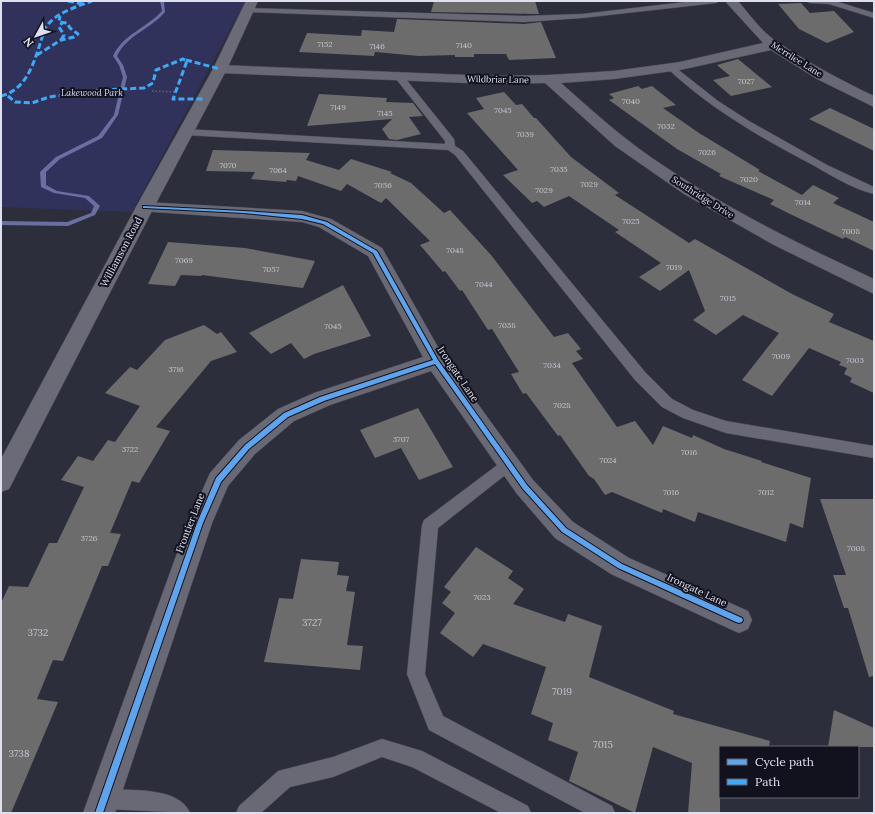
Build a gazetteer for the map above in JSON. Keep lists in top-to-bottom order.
{
  "streets": {
    "street": [
      "Merrilee Lane",
      "Wildbriar Lane",
      "Southridge Drive",
      "Williamson Road",
      "Irongate Lane",
      "Frontier Lane"
    ]
  },
  "crossings": [
    ["Merrilee Lane", "Wildbriar Lane"],
    ["Wildbriar Lane", "Southridge Drive"],
    ["Wildbriar Lane", "Williamson Road"],
    ["Williamson Road", "Irongate Lane"],
    ["Irongate Lane", "Frontier Lane"]
  ],
  "parks": ["Lakewood Park"],
  "house_numbers": [
    "7152",
    "7140",
    "7146",
    "7027",
    "7040",
    "7149",
    "7045",
    "7145",
    "7032",
    "7039",
    "7026",
    "7070",
    "7035",
    "7064",
    "7020",
    "7029",
    "7056",
    "7029",
    "7014",
    "7025",
    "7008",
    "7048",
    "7069",
    "7019",
    "7057",
    "7044",
    "7015",
    "7038",
    "7045",
    "7009",
    "7003",
    "7034",
    "3716",
    "7028",
    "3707",
    "3722",
    "7016",
    "7024",
    "7016",
    "7012",
    "3726",
    "7008",
    "7023",
    "3727",
    "3732",
    "7019",
    "7015",
    "3738"
  ],
  "legend": ["Cycle path", "Path"],
  "north": "bottom left"
}
